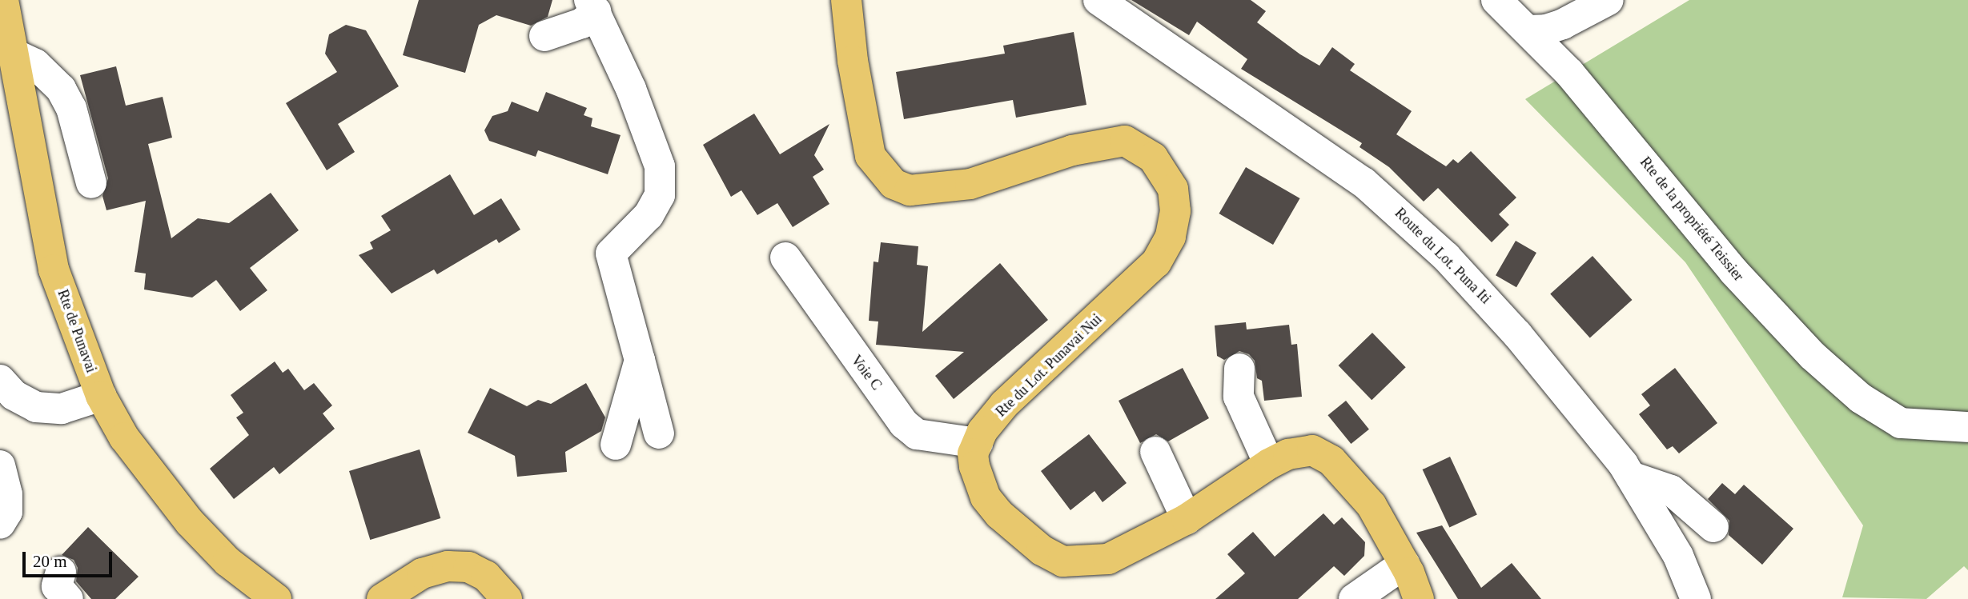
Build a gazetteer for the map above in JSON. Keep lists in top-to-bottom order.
{
  "streets": {
    "main road": ["Rte de Punavai", "Rte du Lot. Punavai Nui"],
    "street": ["Rte de la propriété Teissier", "Route du Lot. Puna Iti", "Voie C"]
  },
  "crossings": [
    ["Rte du Lot. Punavai Nui", "Voie C"]
  ],
  "scale_bar": "20 m"
}
